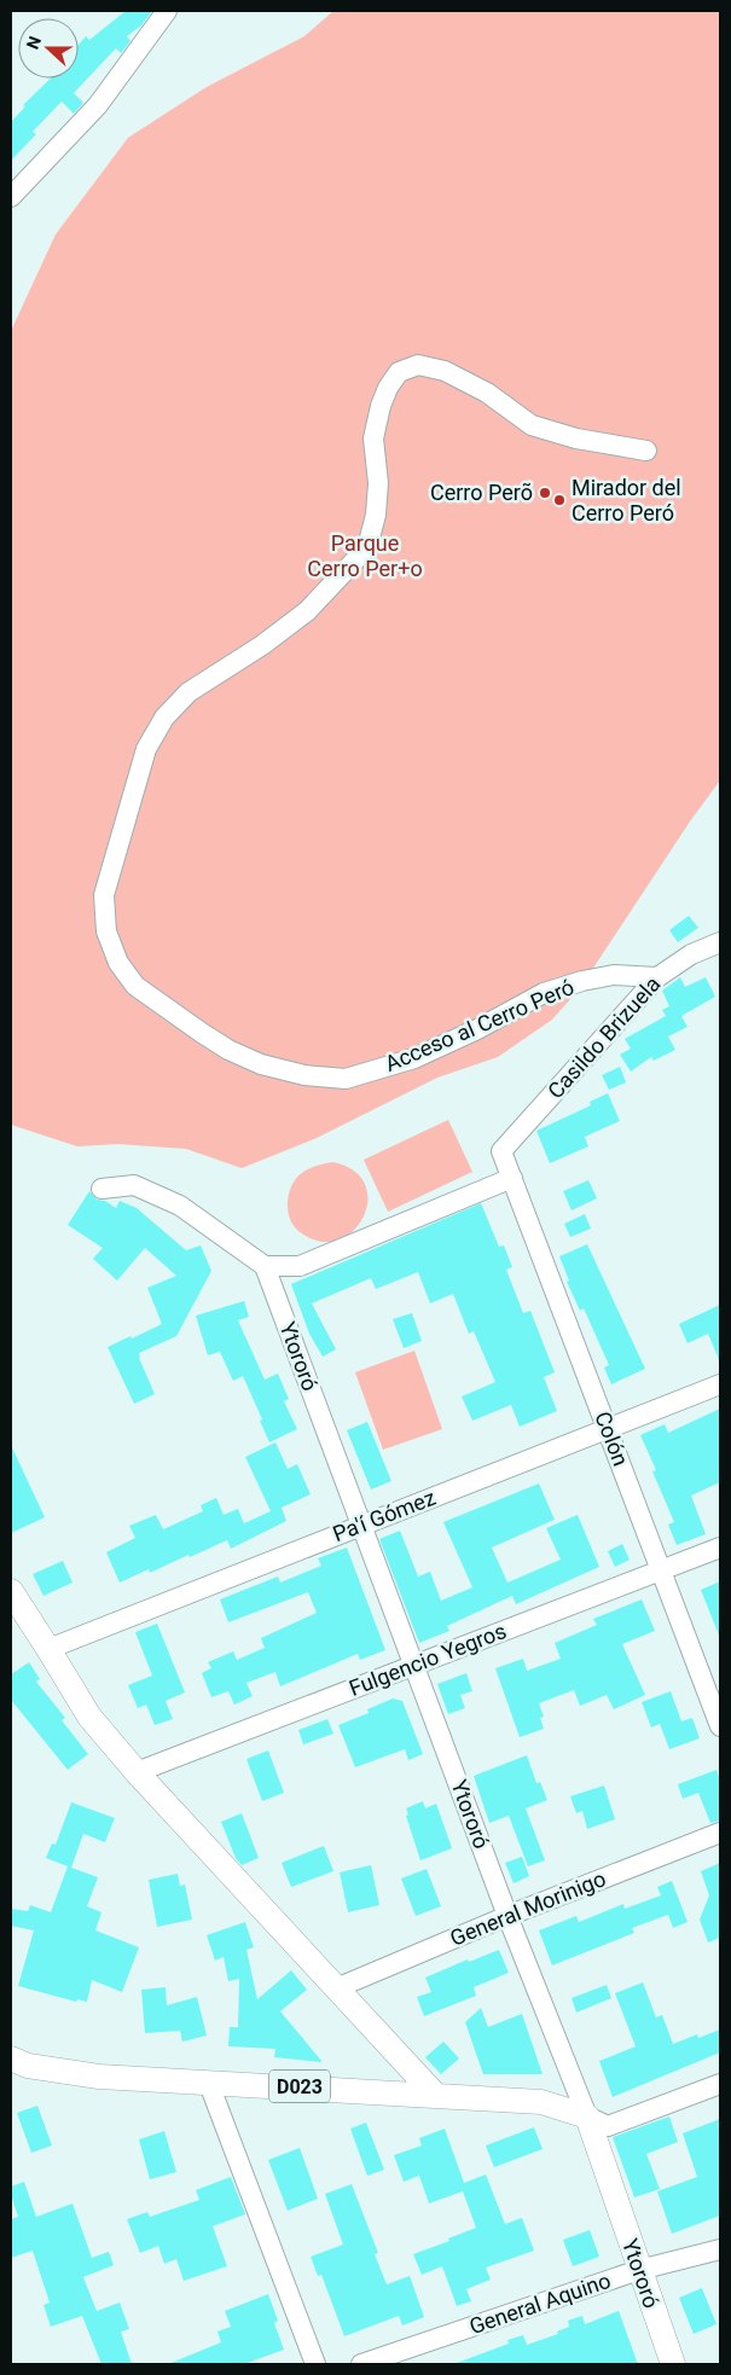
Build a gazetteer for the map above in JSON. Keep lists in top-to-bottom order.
{
  "streets": {
    "main road": ["Ytororó", "D023"],
    "street": [
      "Acceso al Cerro Peró",
      "Casildo Brizuela",
      "Colón",
      "Pa'í Gómez",
      "Fulgencio Yegros",
      "General Morinigo",
      "General Aquino"
    ]
  },
  "crossings": [
    ["Acceso al Cerro Peró", "Casildo Brizuela"],
    ["Casildo Brizuela", "Colón"],
    ["Ytororó", "Pa'í Gómez"],
    ["Ytororó", "Fulgencio Yegros"],
    ["Ytororó", "General Morinigo"],
    ["Ytororó", "D023"],
    ["Ytororó", "General Aquino"],
    ["Colón", "Pa'í Gómez"],
    ["Colón", "Fulgencio Yegros"]
  ],
  "parks": ["Parque Cerro Per+o"],
  "places": ["Cerro Perõ", "Mirador del Cerro Peró"],
  "north": "left"
}
